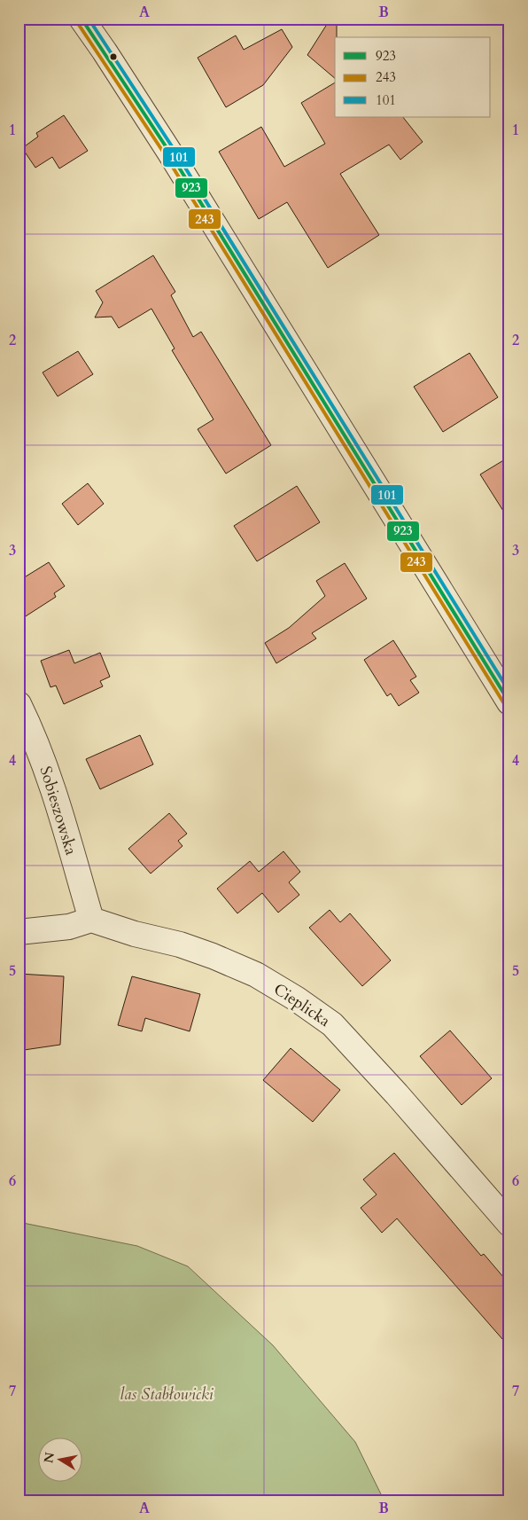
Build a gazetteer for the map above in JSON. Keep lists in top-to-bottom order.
{
  "streets": {
    "street": ["Sobieszowska", "Cieplicka"]
  },
  "crossings": [
    ["Sobieszowska", "Cieplicka"]
  ],
  "parks": ["las Stabłowicki"],
  "lines": ["transit line 923", "transit line 101", "transit line 243"],
  "legend": ["923", "243", "101"],
  "north": "left",
  "grid": {
    "columns": ["A", "B"],
    "rows": [
      "1",
      "2",
      "3",
      "4",
      "5",
      "6",
      "7"
    ]
  }
}
